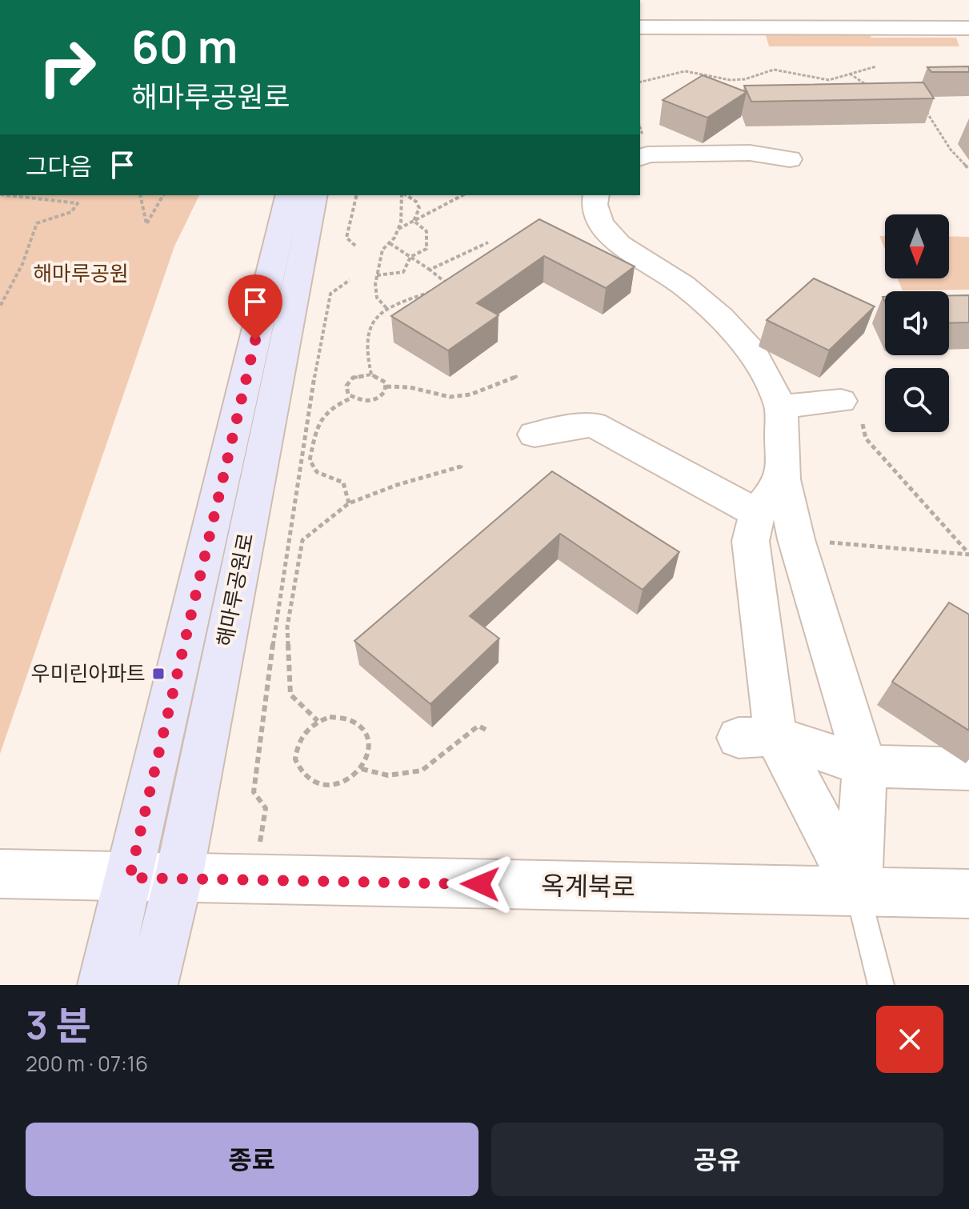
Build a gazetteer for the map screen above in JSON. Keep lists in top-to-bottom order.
{
  "streets": {
    "street": ["해마루공원로", "옥계북로"]
  },
  "crossings": [
    ["해마루공원로", "옥계북로"]
  ],
  "parks": ["해마루공원"],
  "places": {
    "transit": ["우미린아파트"]
  },
  "north": "bottom",
  "page": {
    "turn": ["60 m", "해마루공원로"],
    "then": "그다음",
    "heading": ["3 분", "200 m · 07:16"],
    "buttons": ["종료", "공유"]
  }
}
